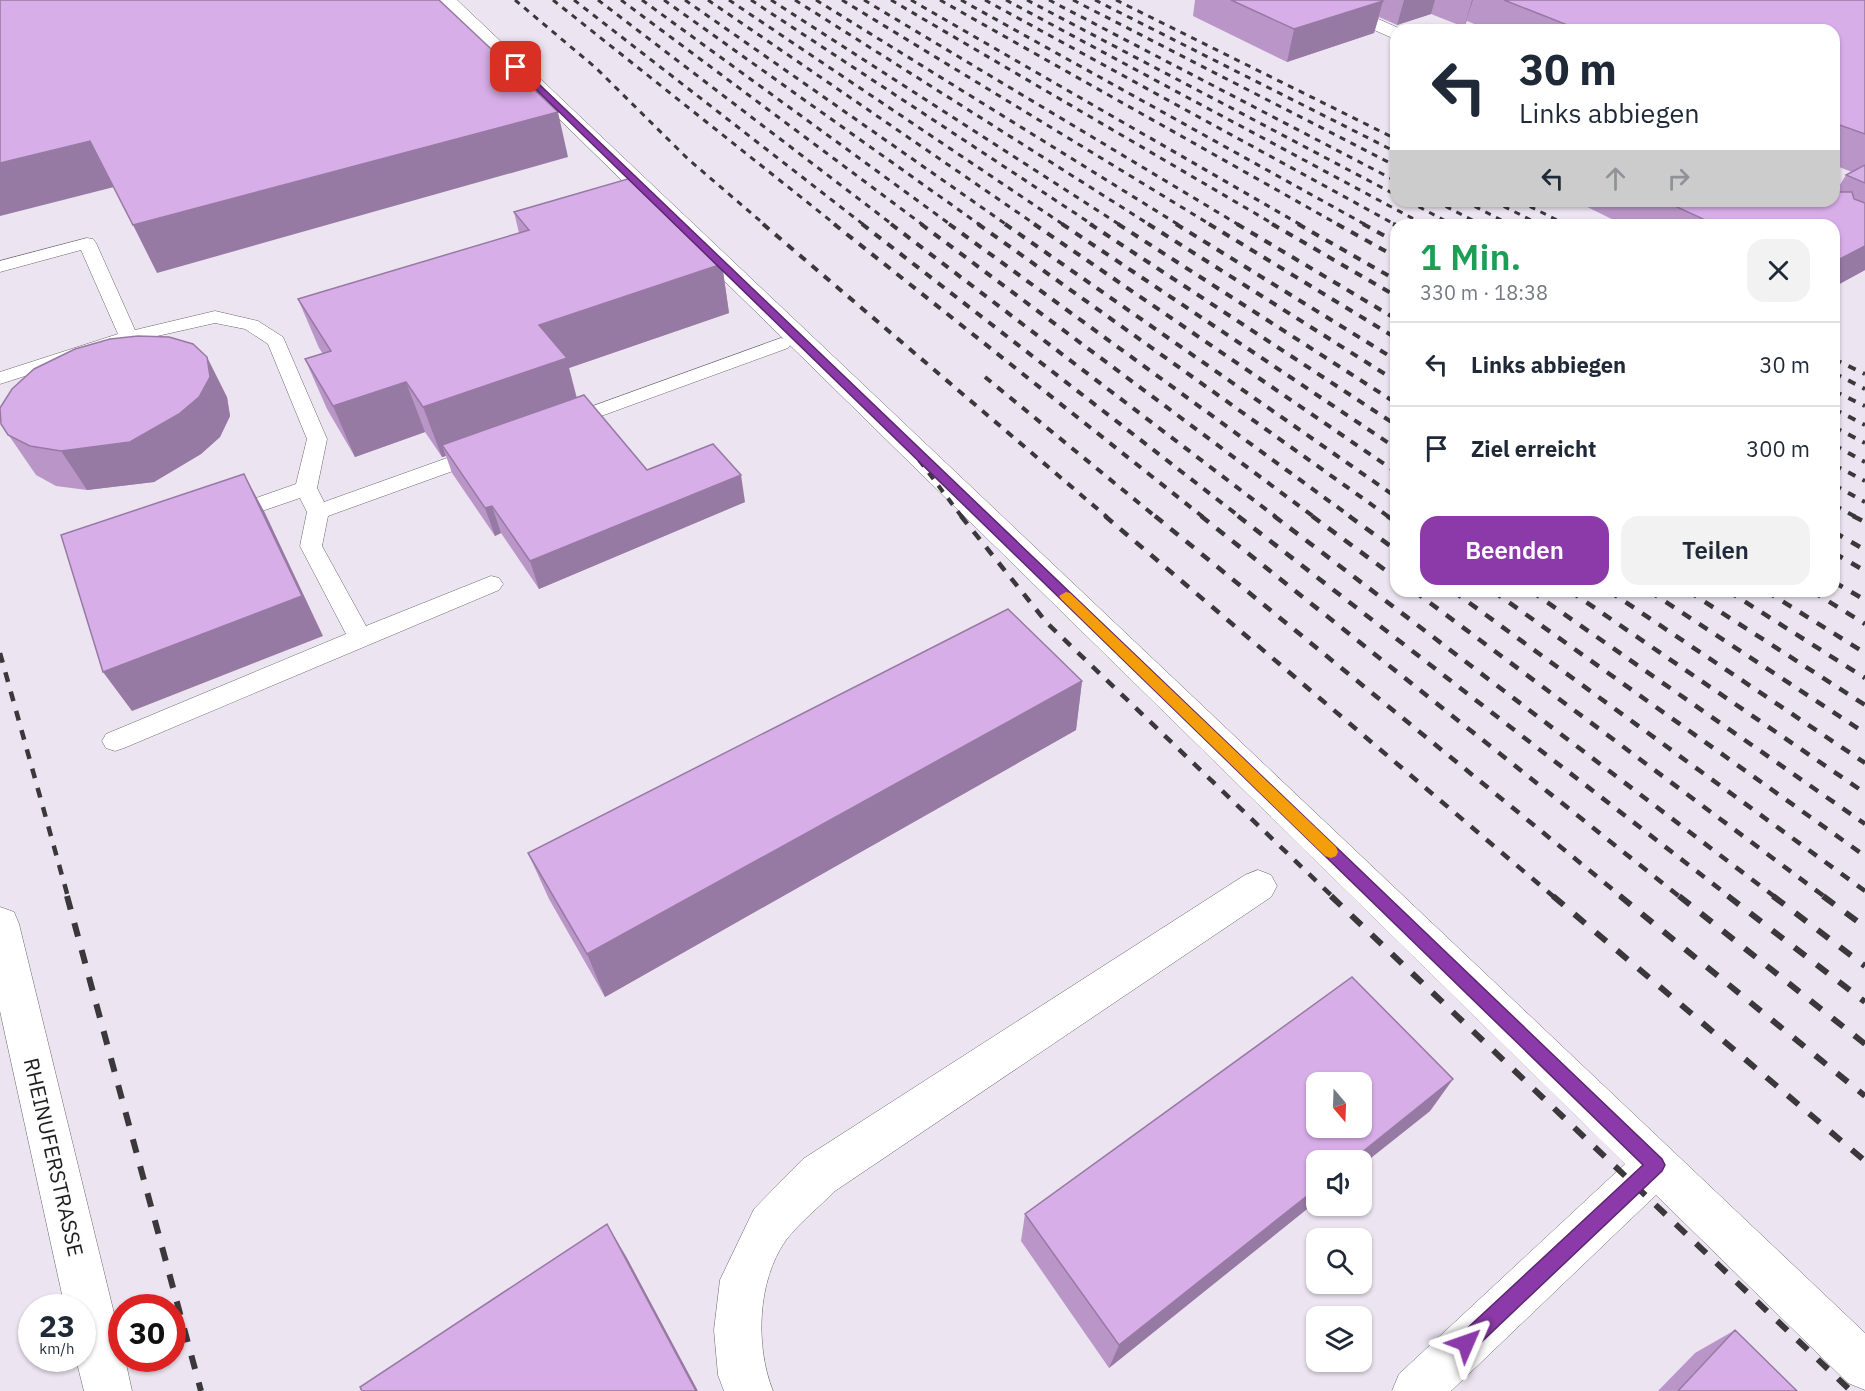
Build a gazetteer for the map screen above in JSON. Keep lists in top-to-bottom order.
{
  "streets": {
    "street": ["RHEINUFERSTRASSE"]
  },
  "north": "bottom",
  "page": {
    "turn": ["30 m", "Links abbiegen"],
    "heading": ["1 Min.", "330 m · 18:38"],
    "list": [
      {
        "name": "Links abbiegen",
        "value": "30 m"
      },
      {
        "name": "Ziel erreicht",
        "value": "300 m"
      }
    ],
    "buttons": ["Beenden", "Teilen"],
    "speed": "23 km/h",
    "limit": "30"
  }
}
